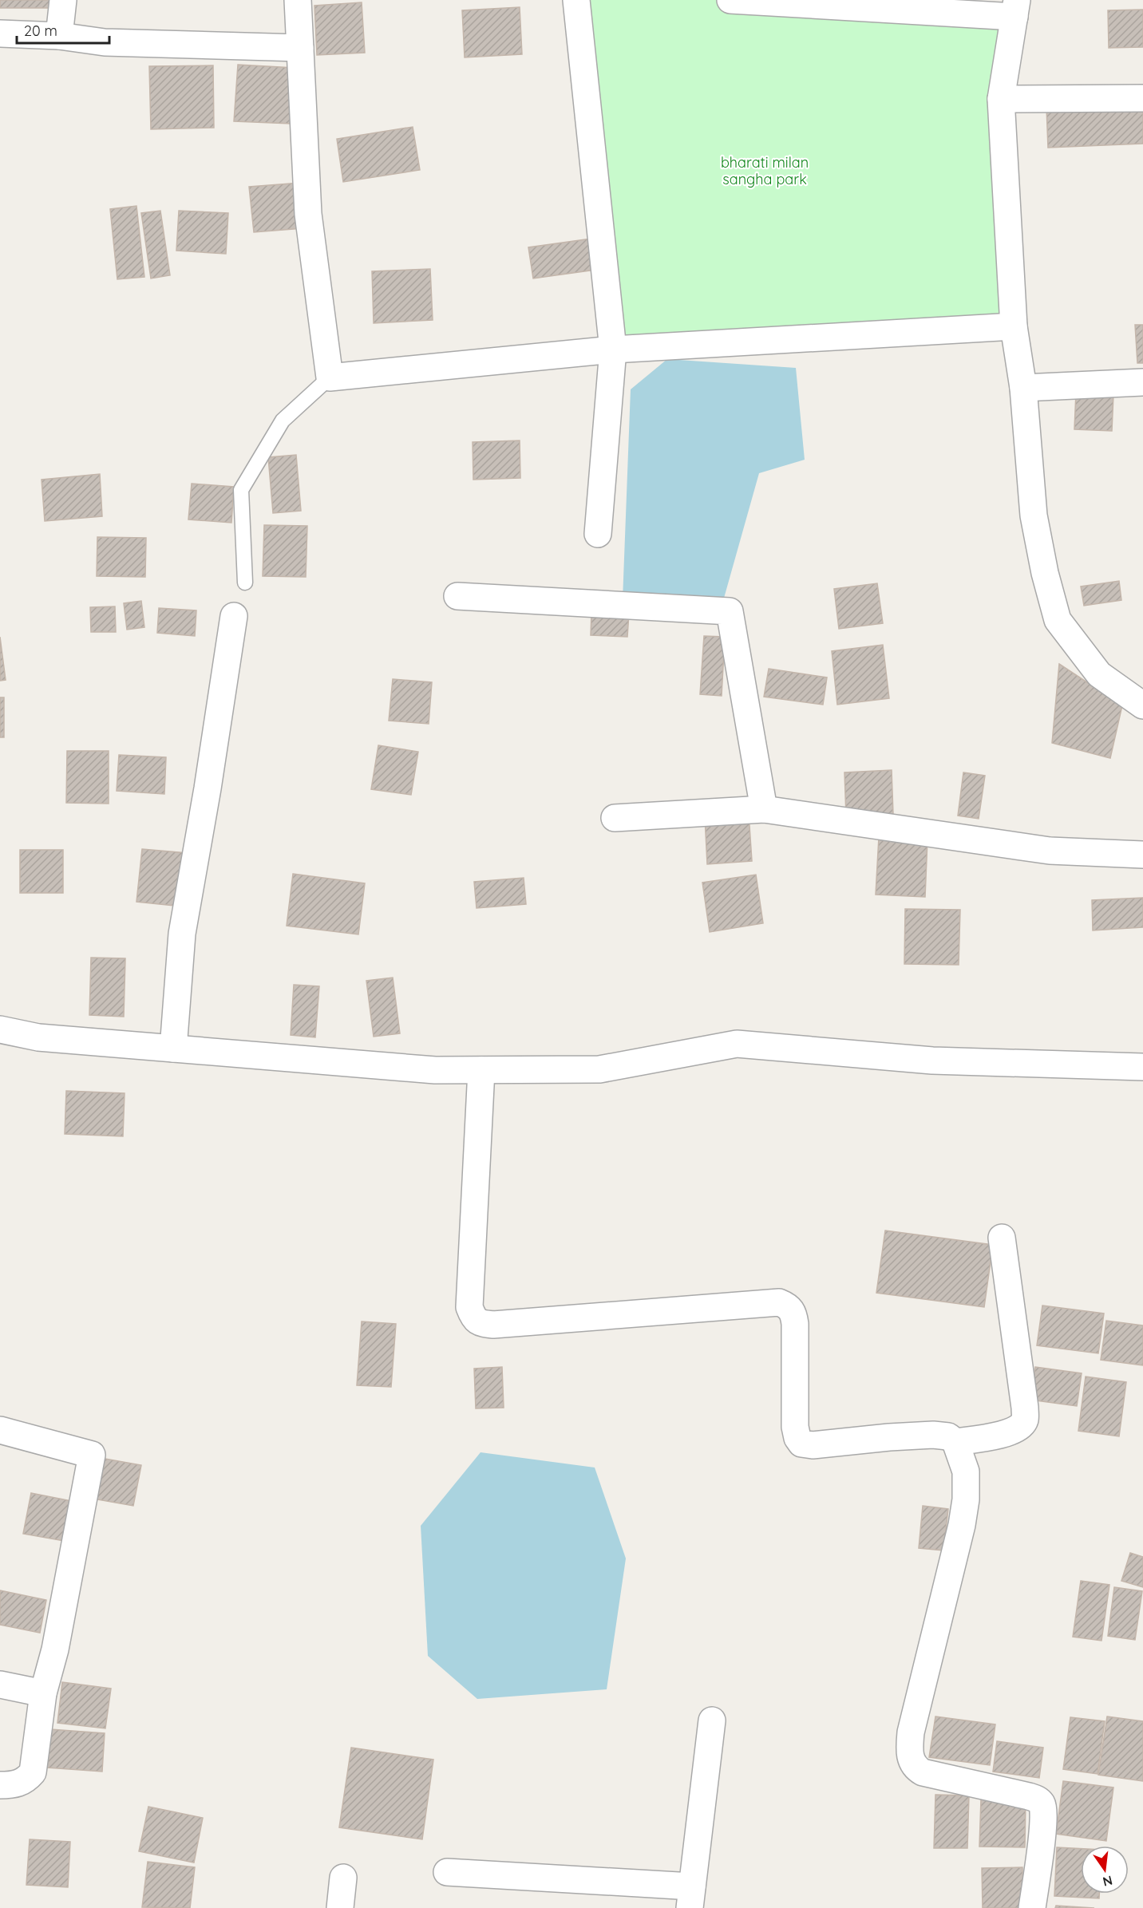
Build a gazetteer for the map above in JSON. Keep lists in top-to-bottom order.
{
  "parks": ["bharati milan sangha park"],
  "scale_bar": "20 m",
  "north": "bottom"
}
